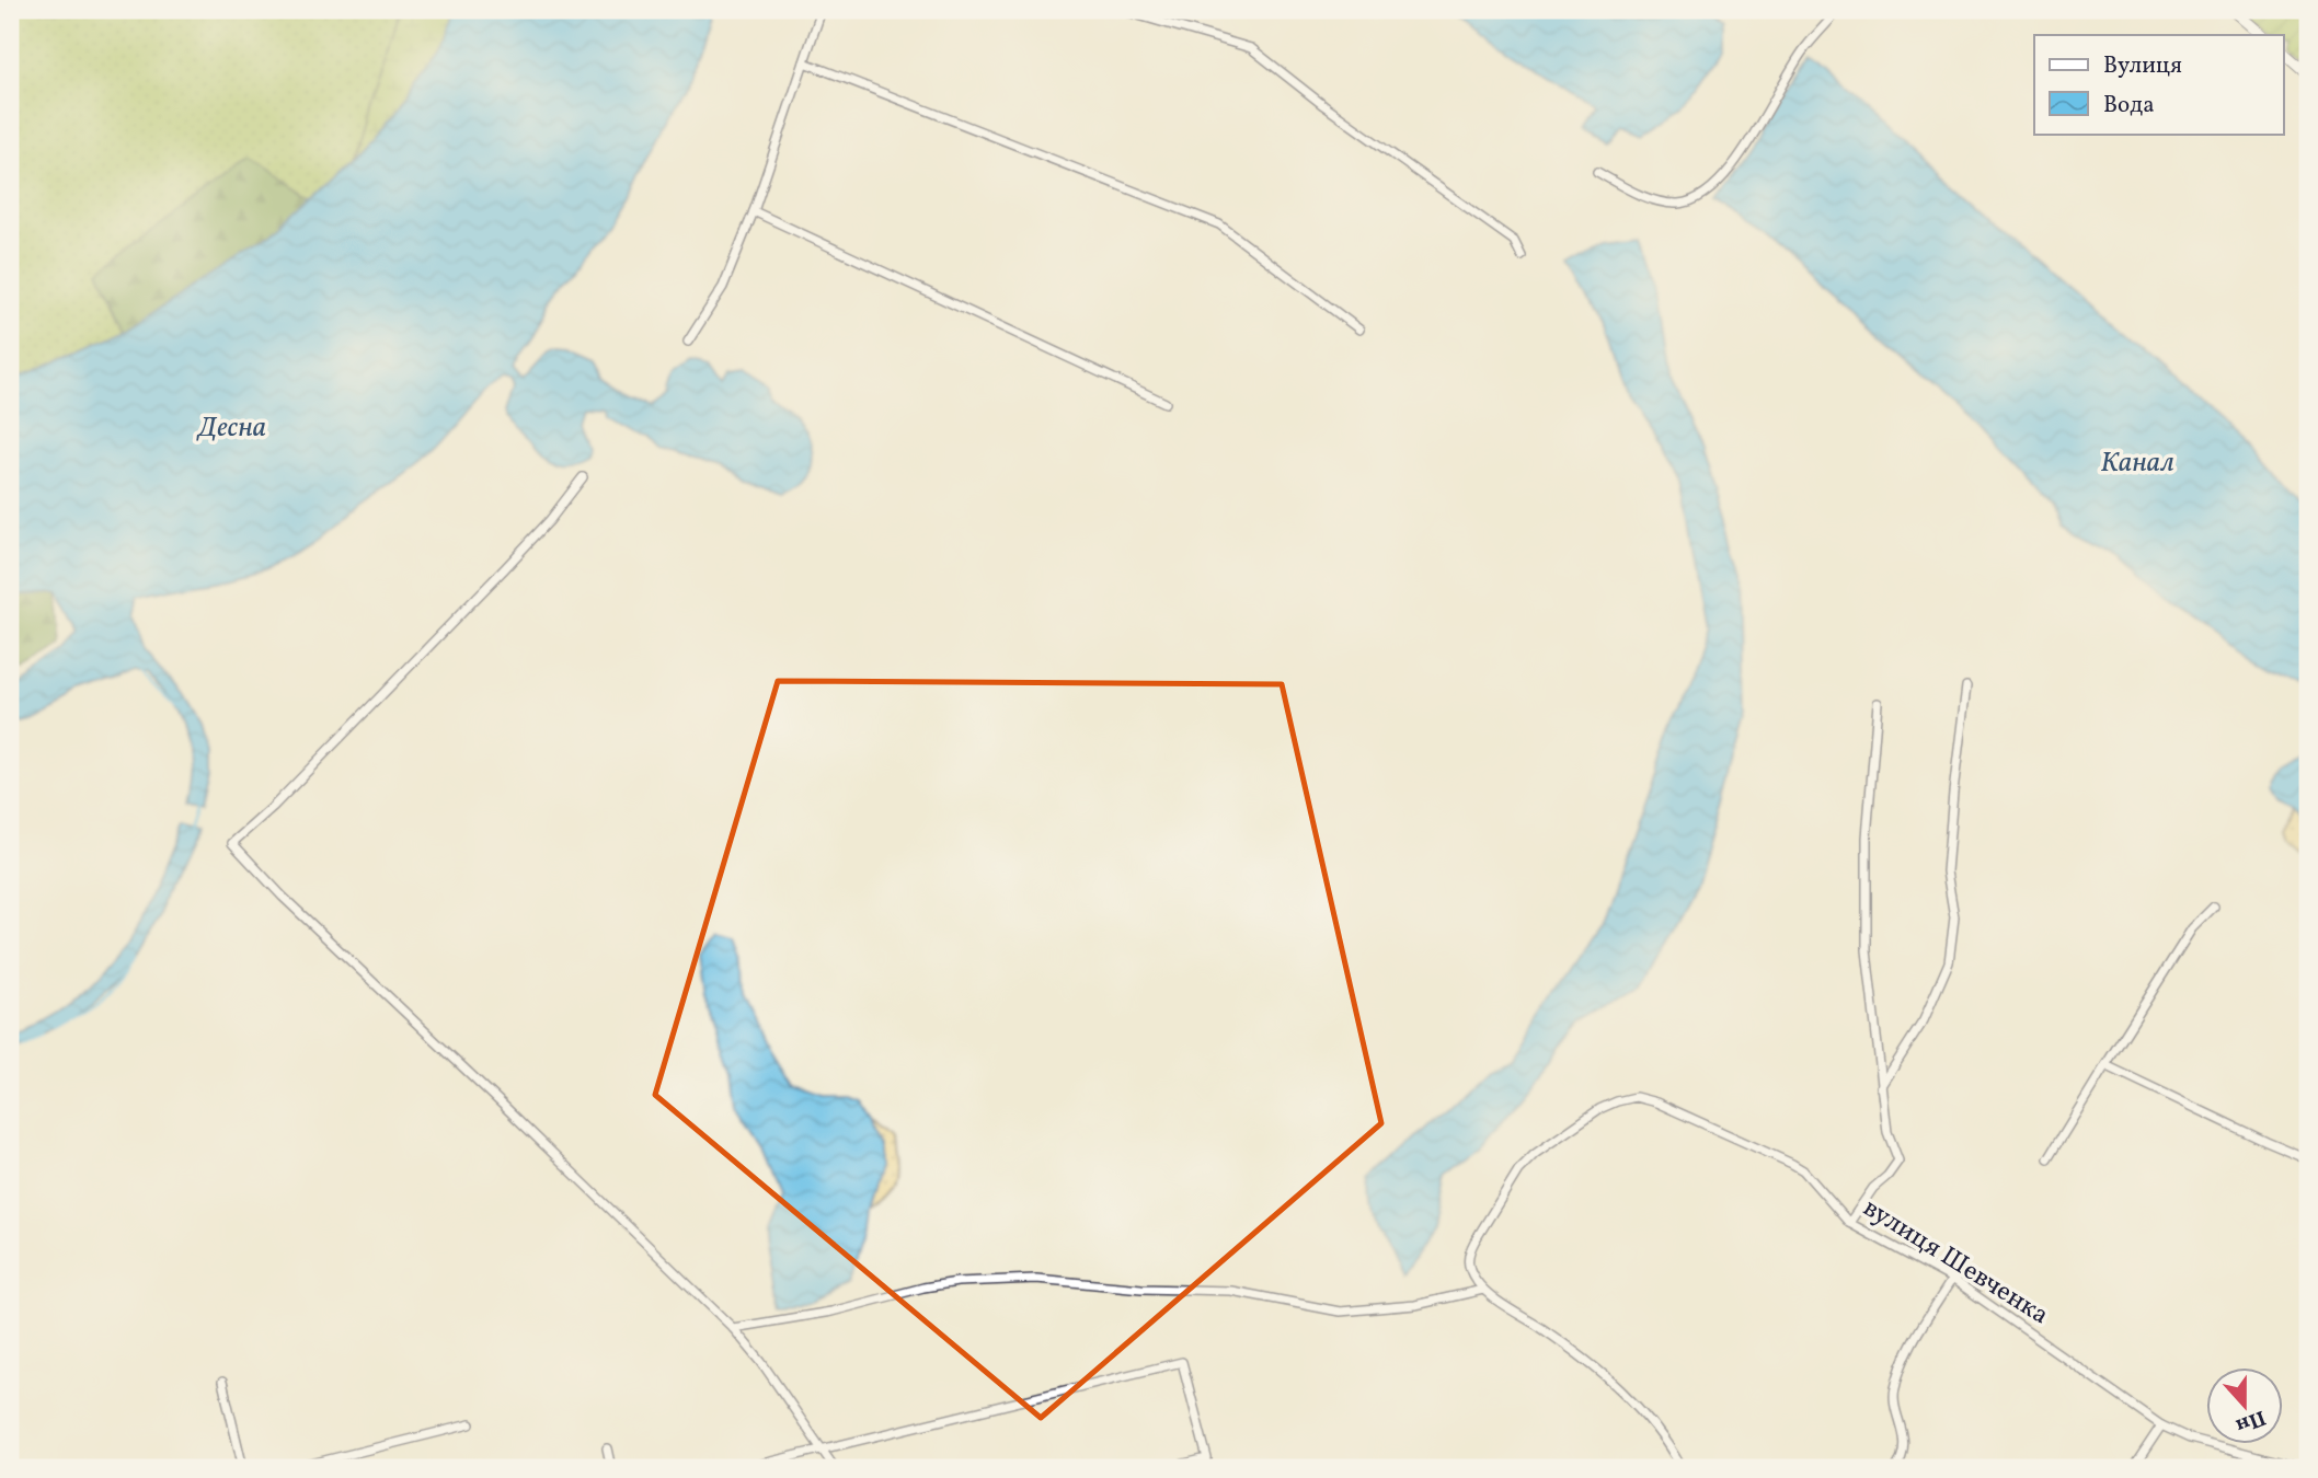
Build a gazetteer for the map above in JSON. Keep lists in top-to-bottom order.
{
  "streets": {
    "street": ["вулиця Шевченка"]
  },
  "water": ["Десна", "Канал"],
  "legend": ["Вулиця", "Вода"],
  "north": "bottom"
}
